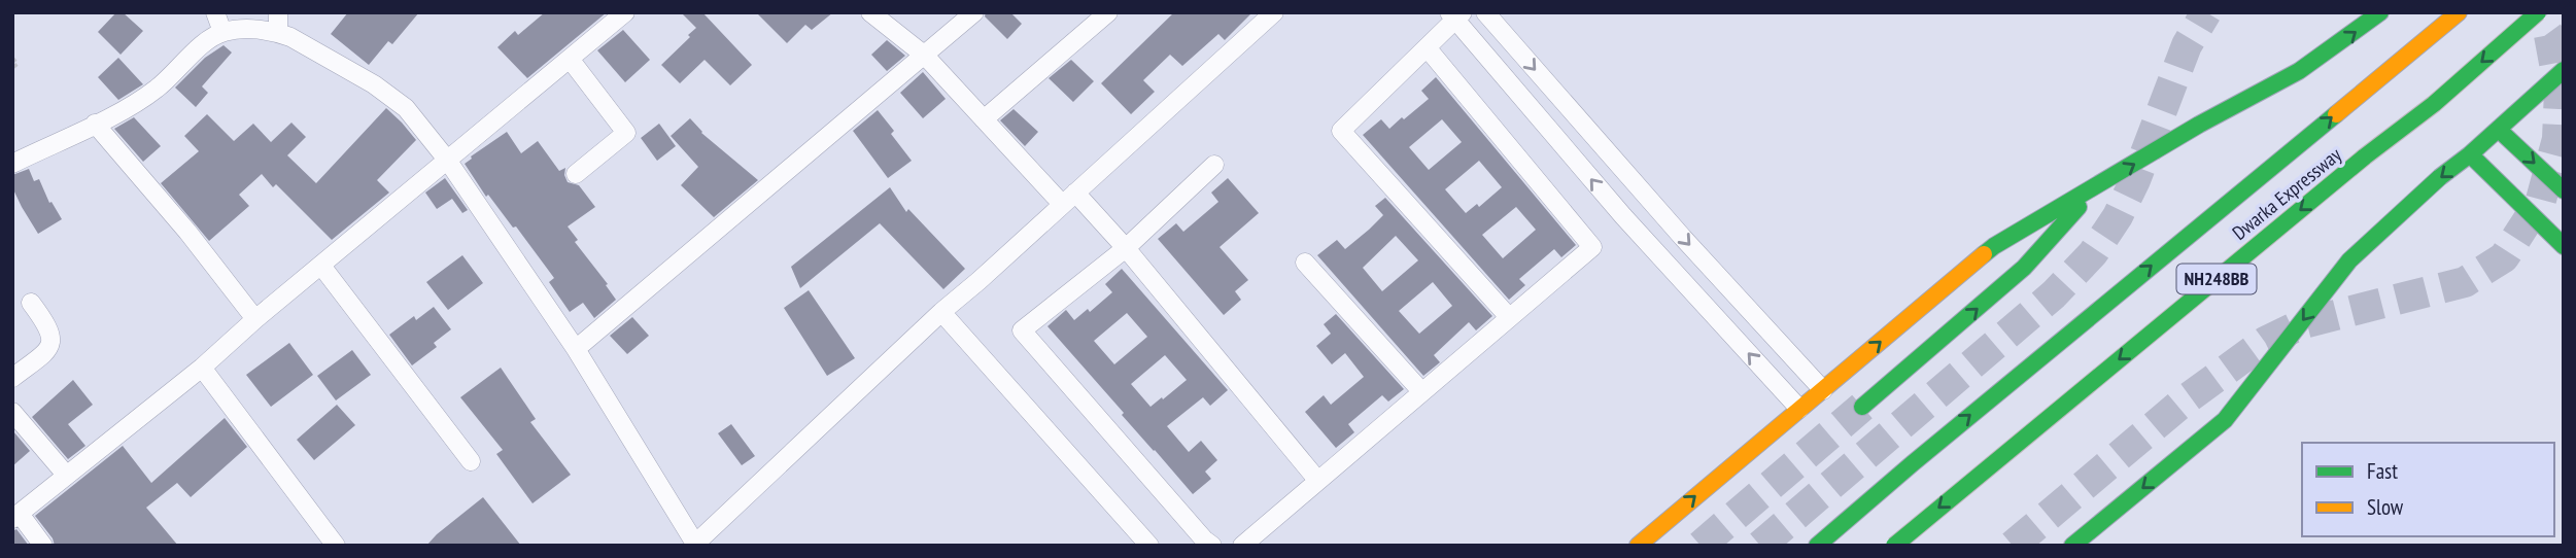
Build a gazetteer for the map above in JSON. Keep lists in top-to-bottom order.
{
  "streets": {
    "main road": ["Dwarka Expressway", "NH248BB"]
  },
  "legend": ["Fast", "Slow"]
}
